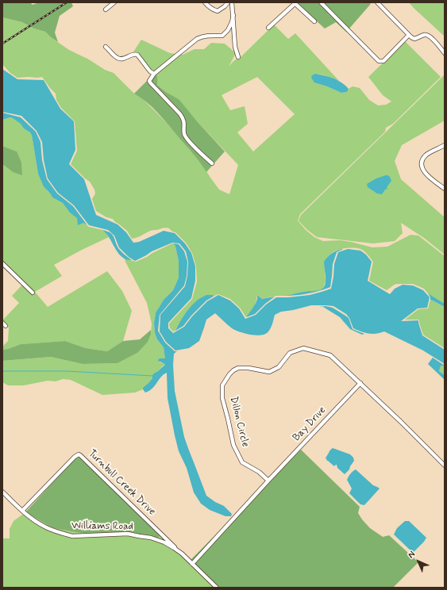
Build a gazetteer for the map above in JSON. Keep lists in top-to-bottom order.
{
  "streets": {
    "street": [
      "Dillon Circle",
      "Bay Drive",
      "Turnbull Creek Drive",
      "Williams Road"
    ]
  },
  "crossings": [
    ["Dillon Circle", "Bay Drive"],
    ["Bay Drive", "Williams Road"],
    ["Turnbull Creek Drive", "Williams Road"]
  ],
  "north": "top left"
}
